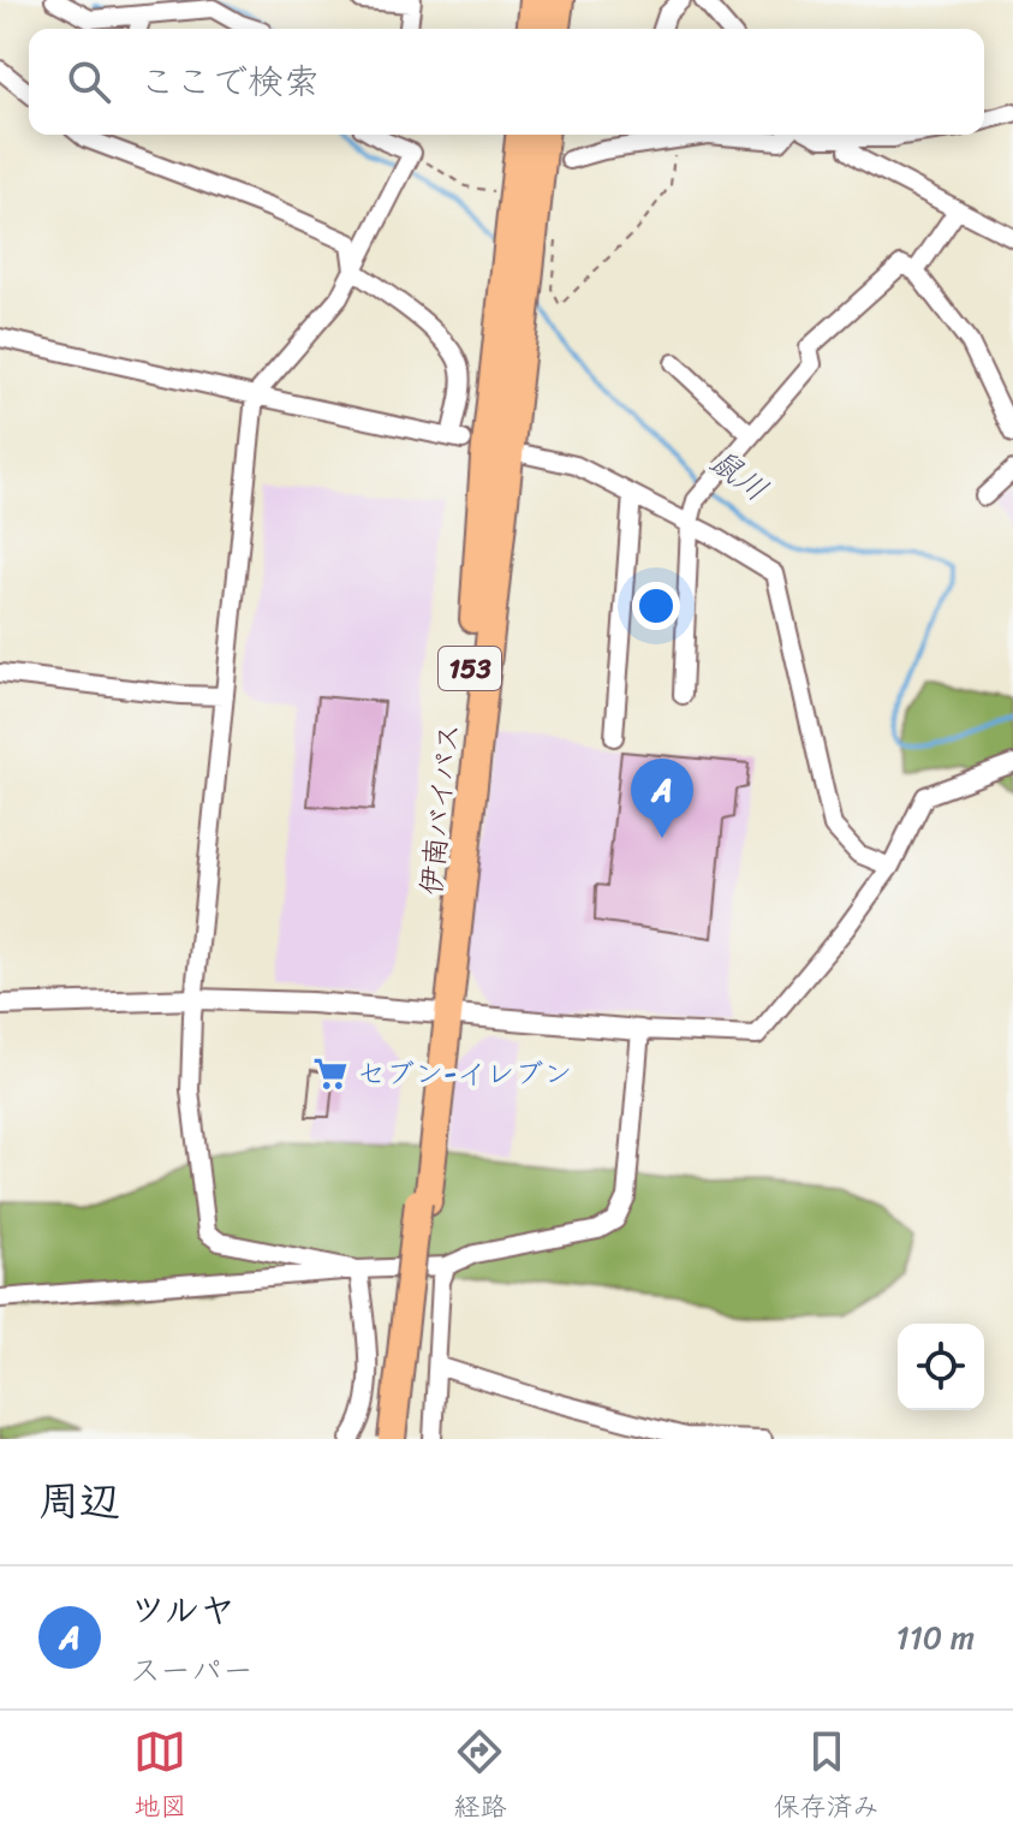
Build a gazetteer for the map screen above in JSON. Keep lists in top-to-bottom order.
{
  "streets": {
    "highway": ["153", "伊南バイパス"]
  },
  "water": ["鼠川"],
  "places": {
    "supermarket": ["セブン-イレブン"]
  },
  "page": {
    "search": "ここで検索",
    "pins": "A",
    "heading": "周辺",
    "list": [
      {
        "mark": "A",
        "name": "ツルヤ",
        "note": "スーパー",
        "value": "110 m"
      }
    ],
    "nav": ["地図", "経路", "保存済み"]
  }
}
